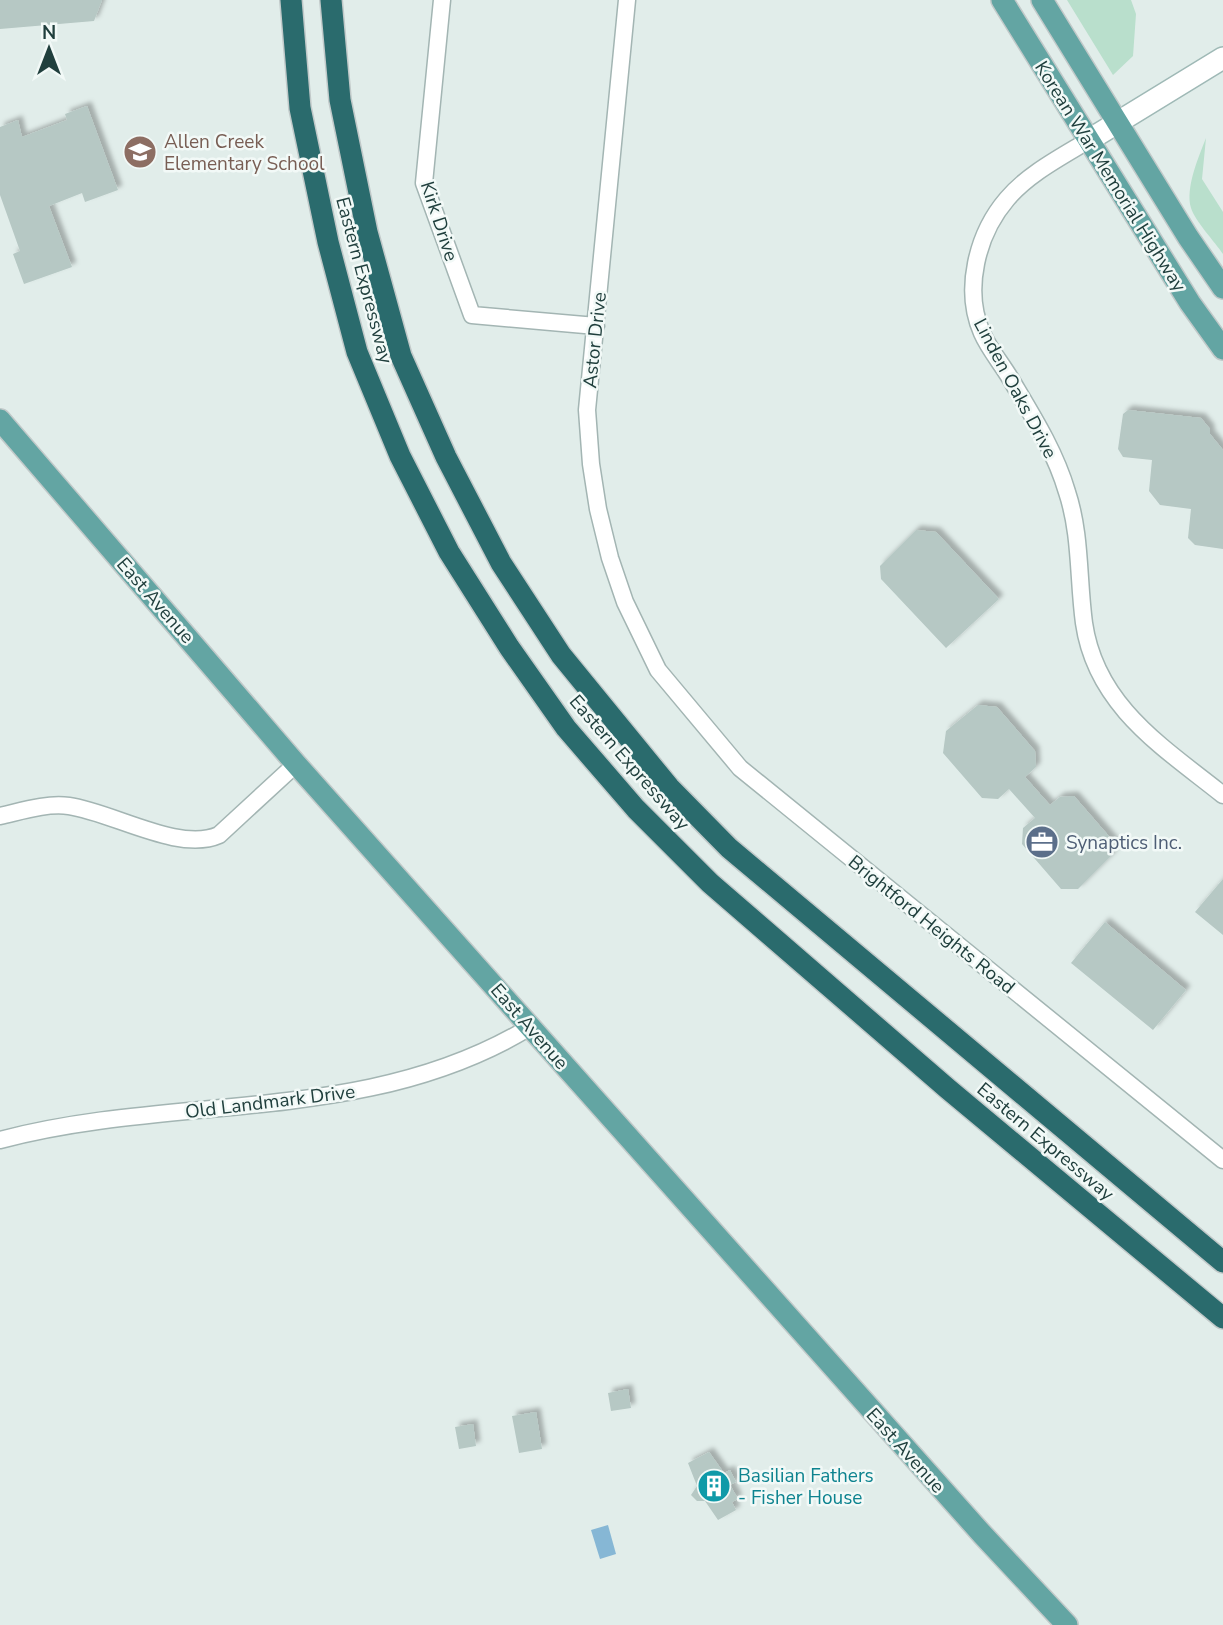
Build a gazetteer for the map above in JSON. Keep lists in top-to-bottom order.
{
  "streets": {
    "highway": ["Eastern Expressway"],
    "main road": ["Korean War Memorial Highway", "East Avenue"],
    "street": [
      "Kirk Drive",
      "Astor Drive",
      "Linden Oaks Drive",
      "Brightford Heights Road",
      "Old Landmark Drive"
    ]
  },
  "crossings": [
    ["Korean War Memorial Highway", "Linden Oaks Drive"],
    ["Kirk Drive", "Astor Drive"],
    ["Astor Drive", "Brightford Heights Road"],
    ["East Avenue", "Old Landmark Drive"]
  ],
  "places": {
    "school or university": ["Allen Creek Elementary School"],
    "office": ["Synaptics Inc."],
    "building": ["Basilian Fathers - Fisher House"]
  },
  "north": "top"
}
